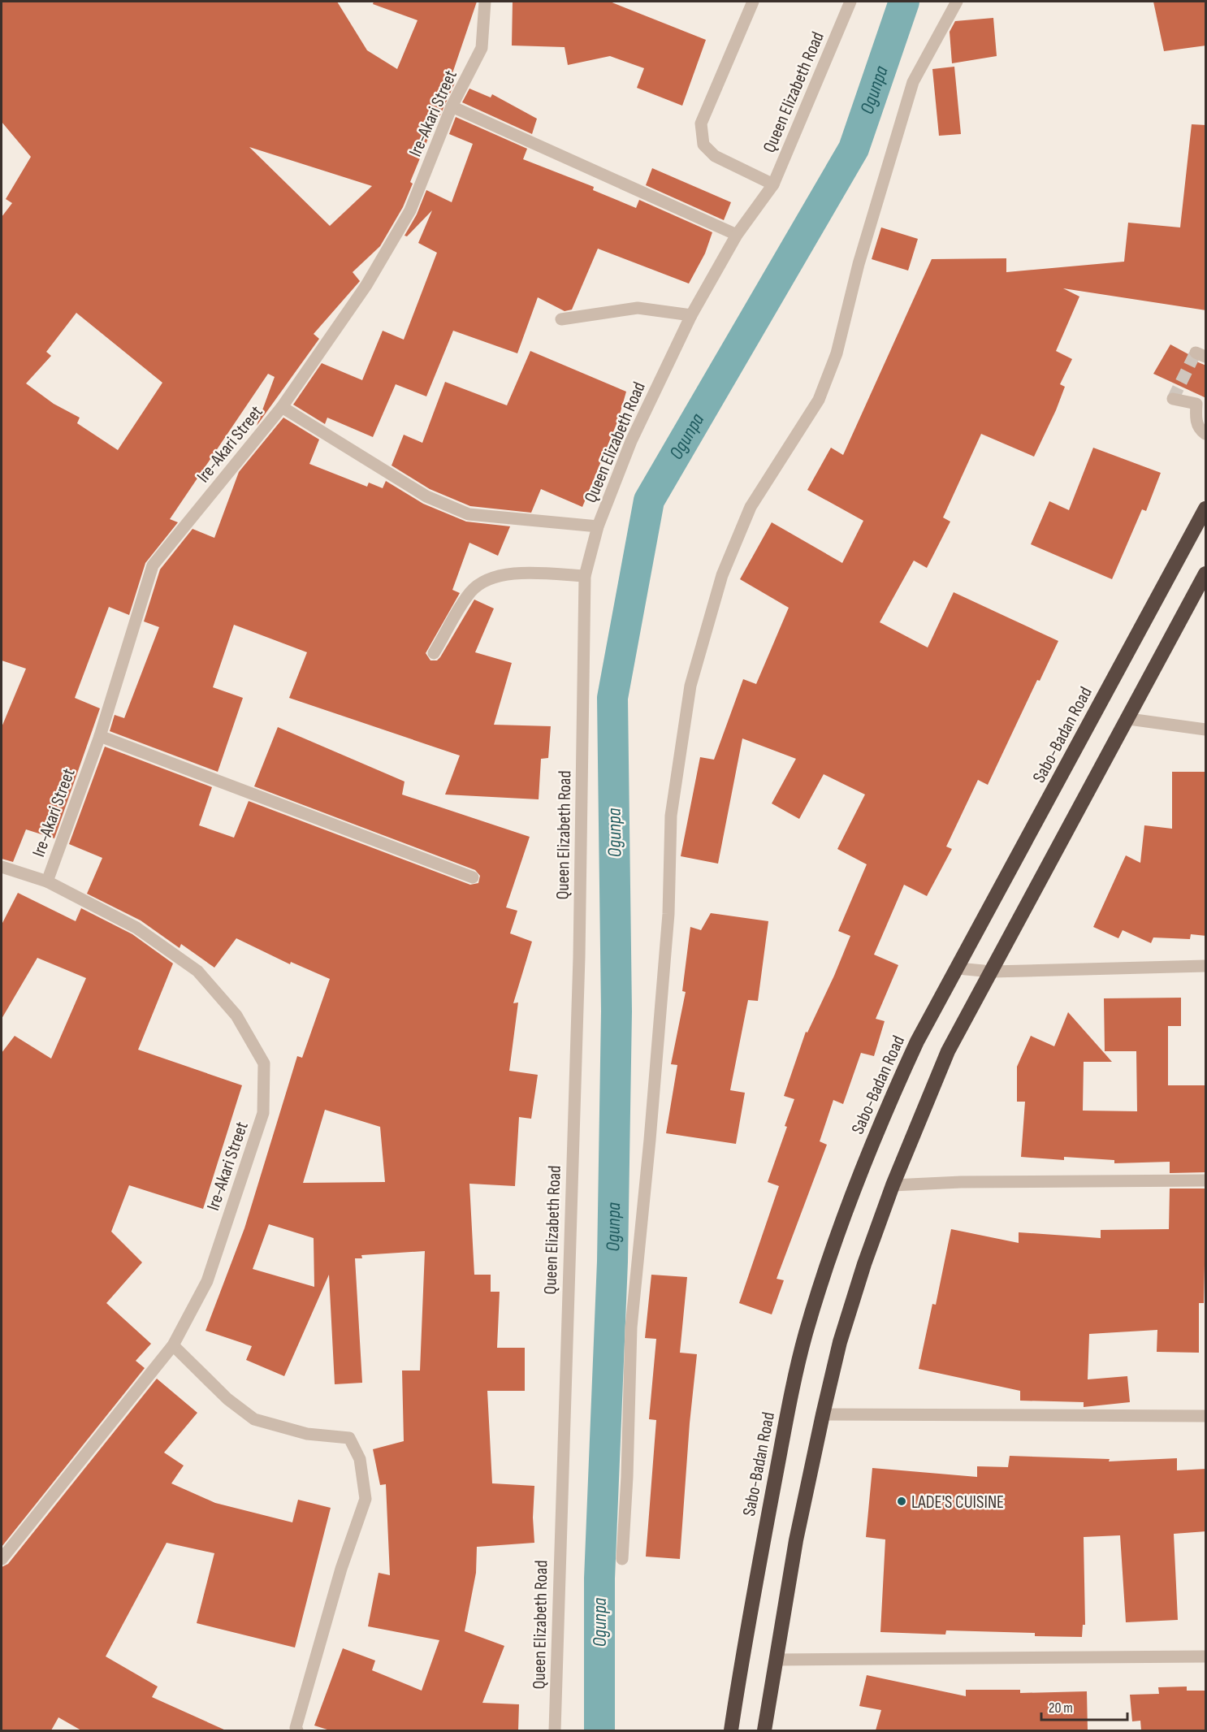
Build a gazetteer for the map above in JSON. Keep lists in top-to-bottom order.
{
  "streets": {
    "highway": ["Sabo-Badan Road"],
    "street": ["Queen Elizabeth Road", "Ire-Akari Street"]
  },
  "water": ["Ogunpa"],
  "places": ["LADE'S CUISINE"],
  "scale_bar": "20 m"
}
